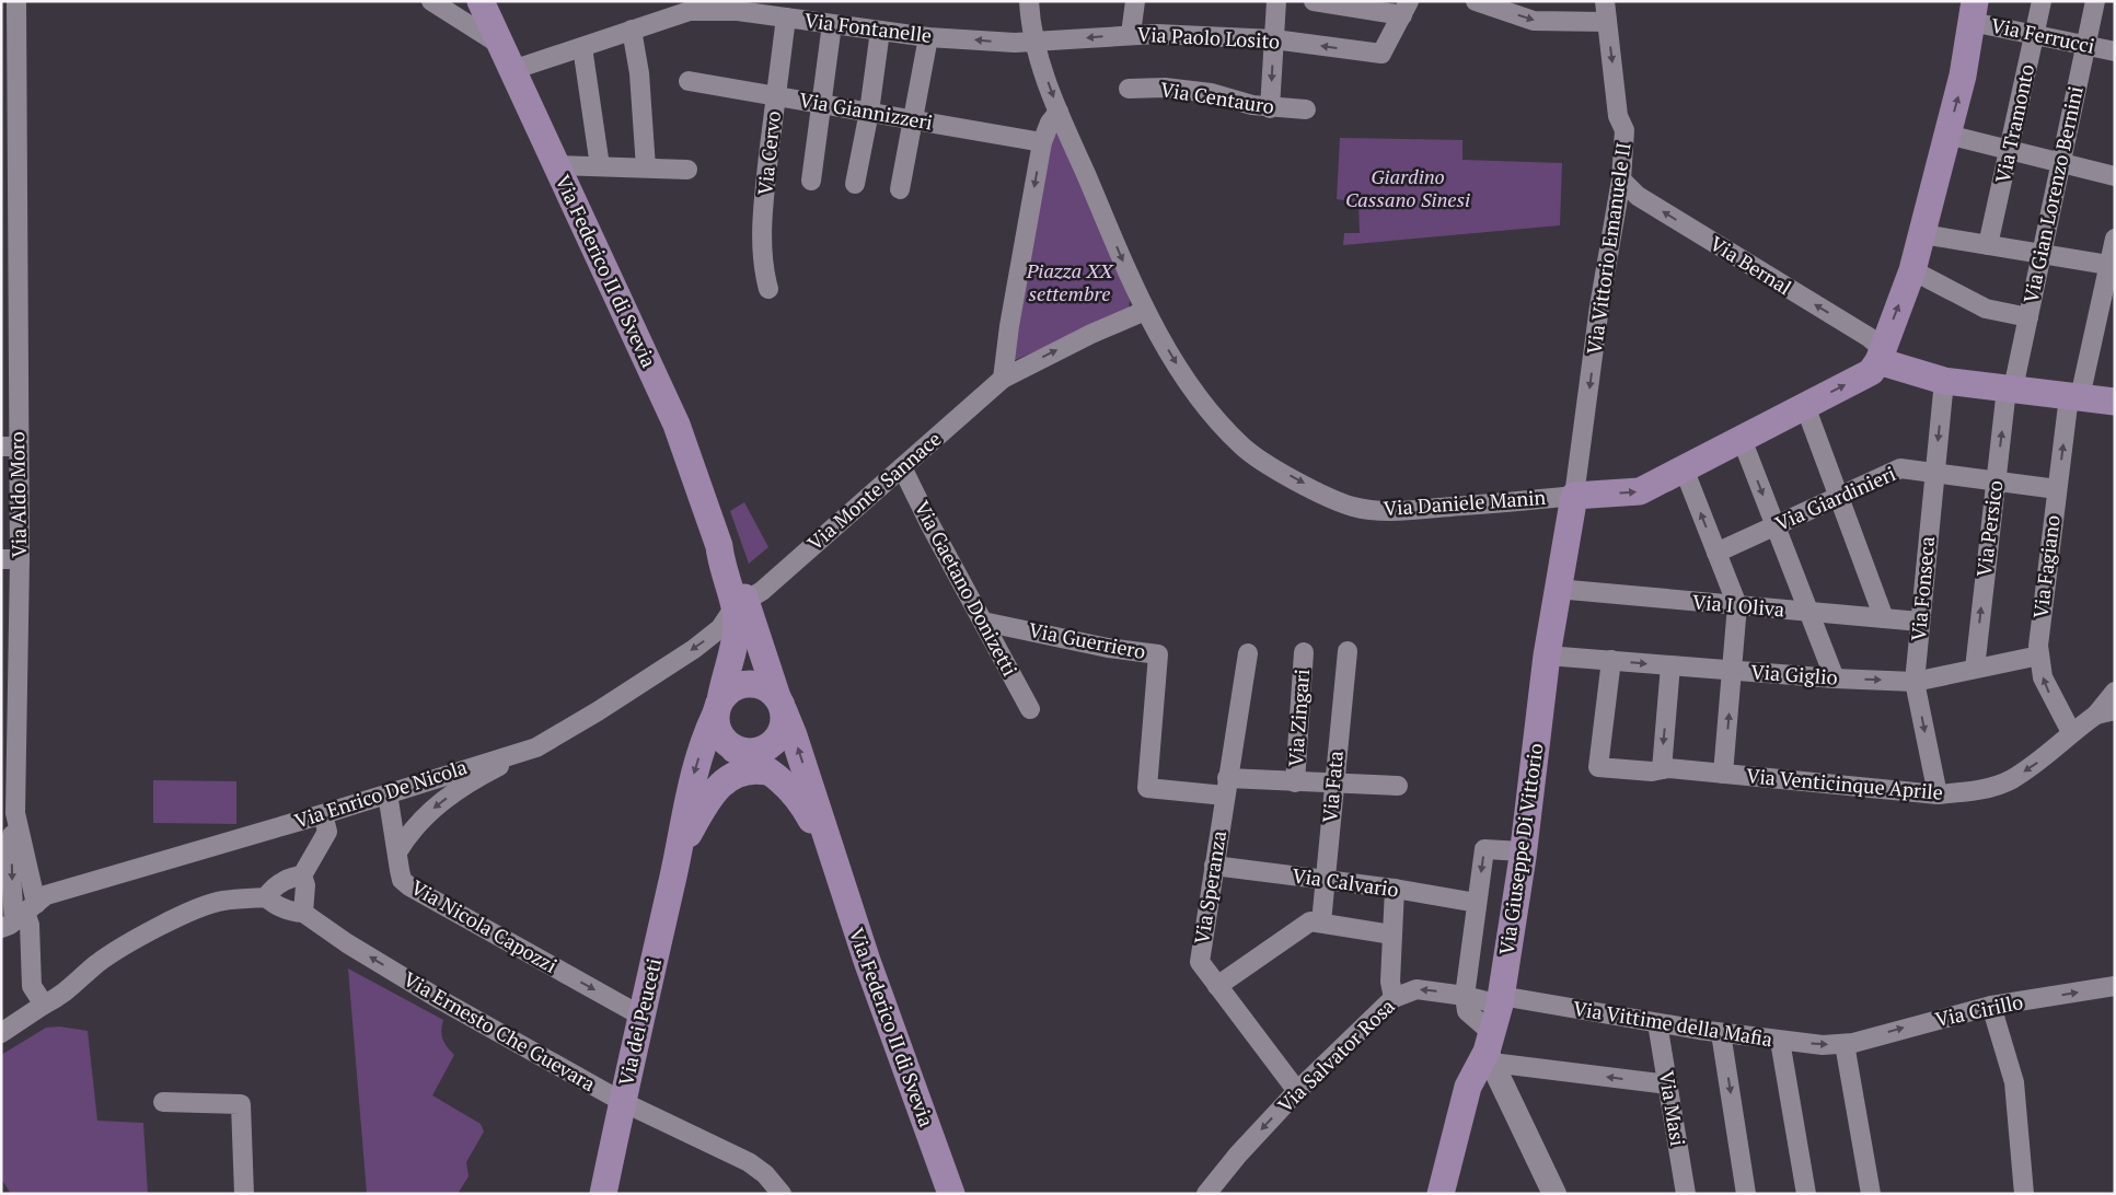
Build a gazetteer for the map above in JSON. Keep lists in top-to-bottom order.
{
  "streets": {
    "main road": ["Via Federico II di Svevia", "Via Giuseppe Di Vittorio", "Via dei Peuceti"],
    "street": [
      "Via Fontanelle",
      "Via Ferrucci",
      "Via Paolo Losito",
      "Via Centauro",
      "Via Giannizzeri",
      "Via Tramonto",
      "Via Cervo",
      "Via Gian Lorenzo Bernini",
      "Via Vittorio Emanuele II",
      "Via Bernal",
      "Via Monte Sannace",
      "Via Aldo Moro",
      "Via Giardinieri",
      "Via Daniele Manin",
      "Via Persico",
      "Via Fagiano",
      "Via Gaetano Donizetti",
      "Via Fonseca",
      "Via I Oliva",
      "Via Guerriero",
      "Via Giglio",
      "Via Zingari",
      "Via Venticinque Aprile",
      "Via Fata",
      "Via Enrico De Nicola",
      "Via Calvario",
      "Via Speranza",
      "Via Nicola Capozzi",
      "Via Cirillo",
      "Via Vittime della Mafia",
      "Via Ernesto Che Guevara",
      "Via Salvator Rosa",
      "Via Masi"
    ]
  },
  "crossings": [
    ["Via Fontanelle", "Via Paolo Losito"],
    ["Via Fontanelle", "Via Cervo"],
    ["Via Fontanelle", "Via Federico II di Svevia"],
    ["Via Fontanelle", "Via Daniele Manin"],
    ["Via Ferrucci", "Via Tramonto"],
    ["Via Ferrucci", "Via Gian Lorenzo Bernini"],
    ["Via Paolo Losito", "Via Daniele Manin"],
    ["Via Giannizzeri", "Via Cervo"],
    ["Via Gian Lorenzo Bernini", "Via Persico"],
    ["Via Vittorio Emanuele II", "Via Bernal"],
    ["Via Vittorio Emanuele II", "Via Daniele Manin"],
    ["Via Vittorio Emanuele II", "Via Giuseppe Di Vittorio"],
    ["Via Federico II di Svevia", "Via Monte Sannace"],
    ["Via Federico II di Svevia", "Via Enrico De Nicola"],
    ["Via Federico II di Svevia", "Via dei Peuceti"],
    ["Via Monte Sannace", "Via Daniele Manin"],
    ["Via Monte Sannace", "Via Gaetano Donizetti"],
    ["Via Monte Sannace", "Via Enrico De Nicola"],
    ["Via Aldo Moro", "Via Enrico De Nicola"],
    ["Via Giardinieri", "Via Persico"],
    ["Via Giardinieri", "Via Fagiano"],
    ["Via Giardinieri", "Via Fonseca"],
    ["Via Daniele Manin", "Via Giuseppe Di Vittorio"],
    ["Via Persico", "Via Giglio"],
    ["Via Fagiano", "Via Giglio"],
    ["Via Fagiano", "Via Venticinque Aprile"],
    ["Via Gaetano Donizetti", "Via Guerriero"],
    ["Via Fonseca", "Via I Oliva"],
    ["Via Fonseca", "Via Giglio"],
    ["Via Fonseca", "Via Venticinque Aprile"],
    ["Via I Oliva", "Via Giuseppe Di Vittorio"],
    ["Via Guerriero", "Via Speranza"],
    ["Via Giglio", "Via Venticinque Aprile"],
    ["Via Giglio", "Via Giuseppe Di Vittorio"],
    ["Via Fata", "Via Calvario"],
    ["Via Enrico De Nicola", "Via Nicola Capozzi"],
    ["Via Giuseppe Di Vittorio", "Via Vittime della Mafia"],
    ["Via Giuseppe Di Vittorio", "Via Salvator Rosa"],
    ["Via Calvario", "Via Speranza"],
    ["Via Speranza", "Via Salvator Rosa"],
    ["Via Nicola Capozzi", "Via dei Peuceti"],
    ["Via Cirillo", "Via Vittime della Mafia"],
    ["Via dei Peuceti", "Via Ernesto Che Guevara"],
    ["Via Vittime della Mafia", "Via Salvator Rosa"],
    ["Via Vittime della Mafia", "Via Masi"]
  ],
  "one_way": [
    "Via Vittorio Emanuele II",
    "Via Daniele Manin",
    "Via Persico",
    "Via Fonseca",
    "Via Nicola Capozzi",
    "Via Cirillo",
    "Via Ernesto Che Guevara",
    "Via Salvator Rosa"
  ],
  "parks": ["Giardino Cassano Sinesi", "Piazza XX settembre"]
}
